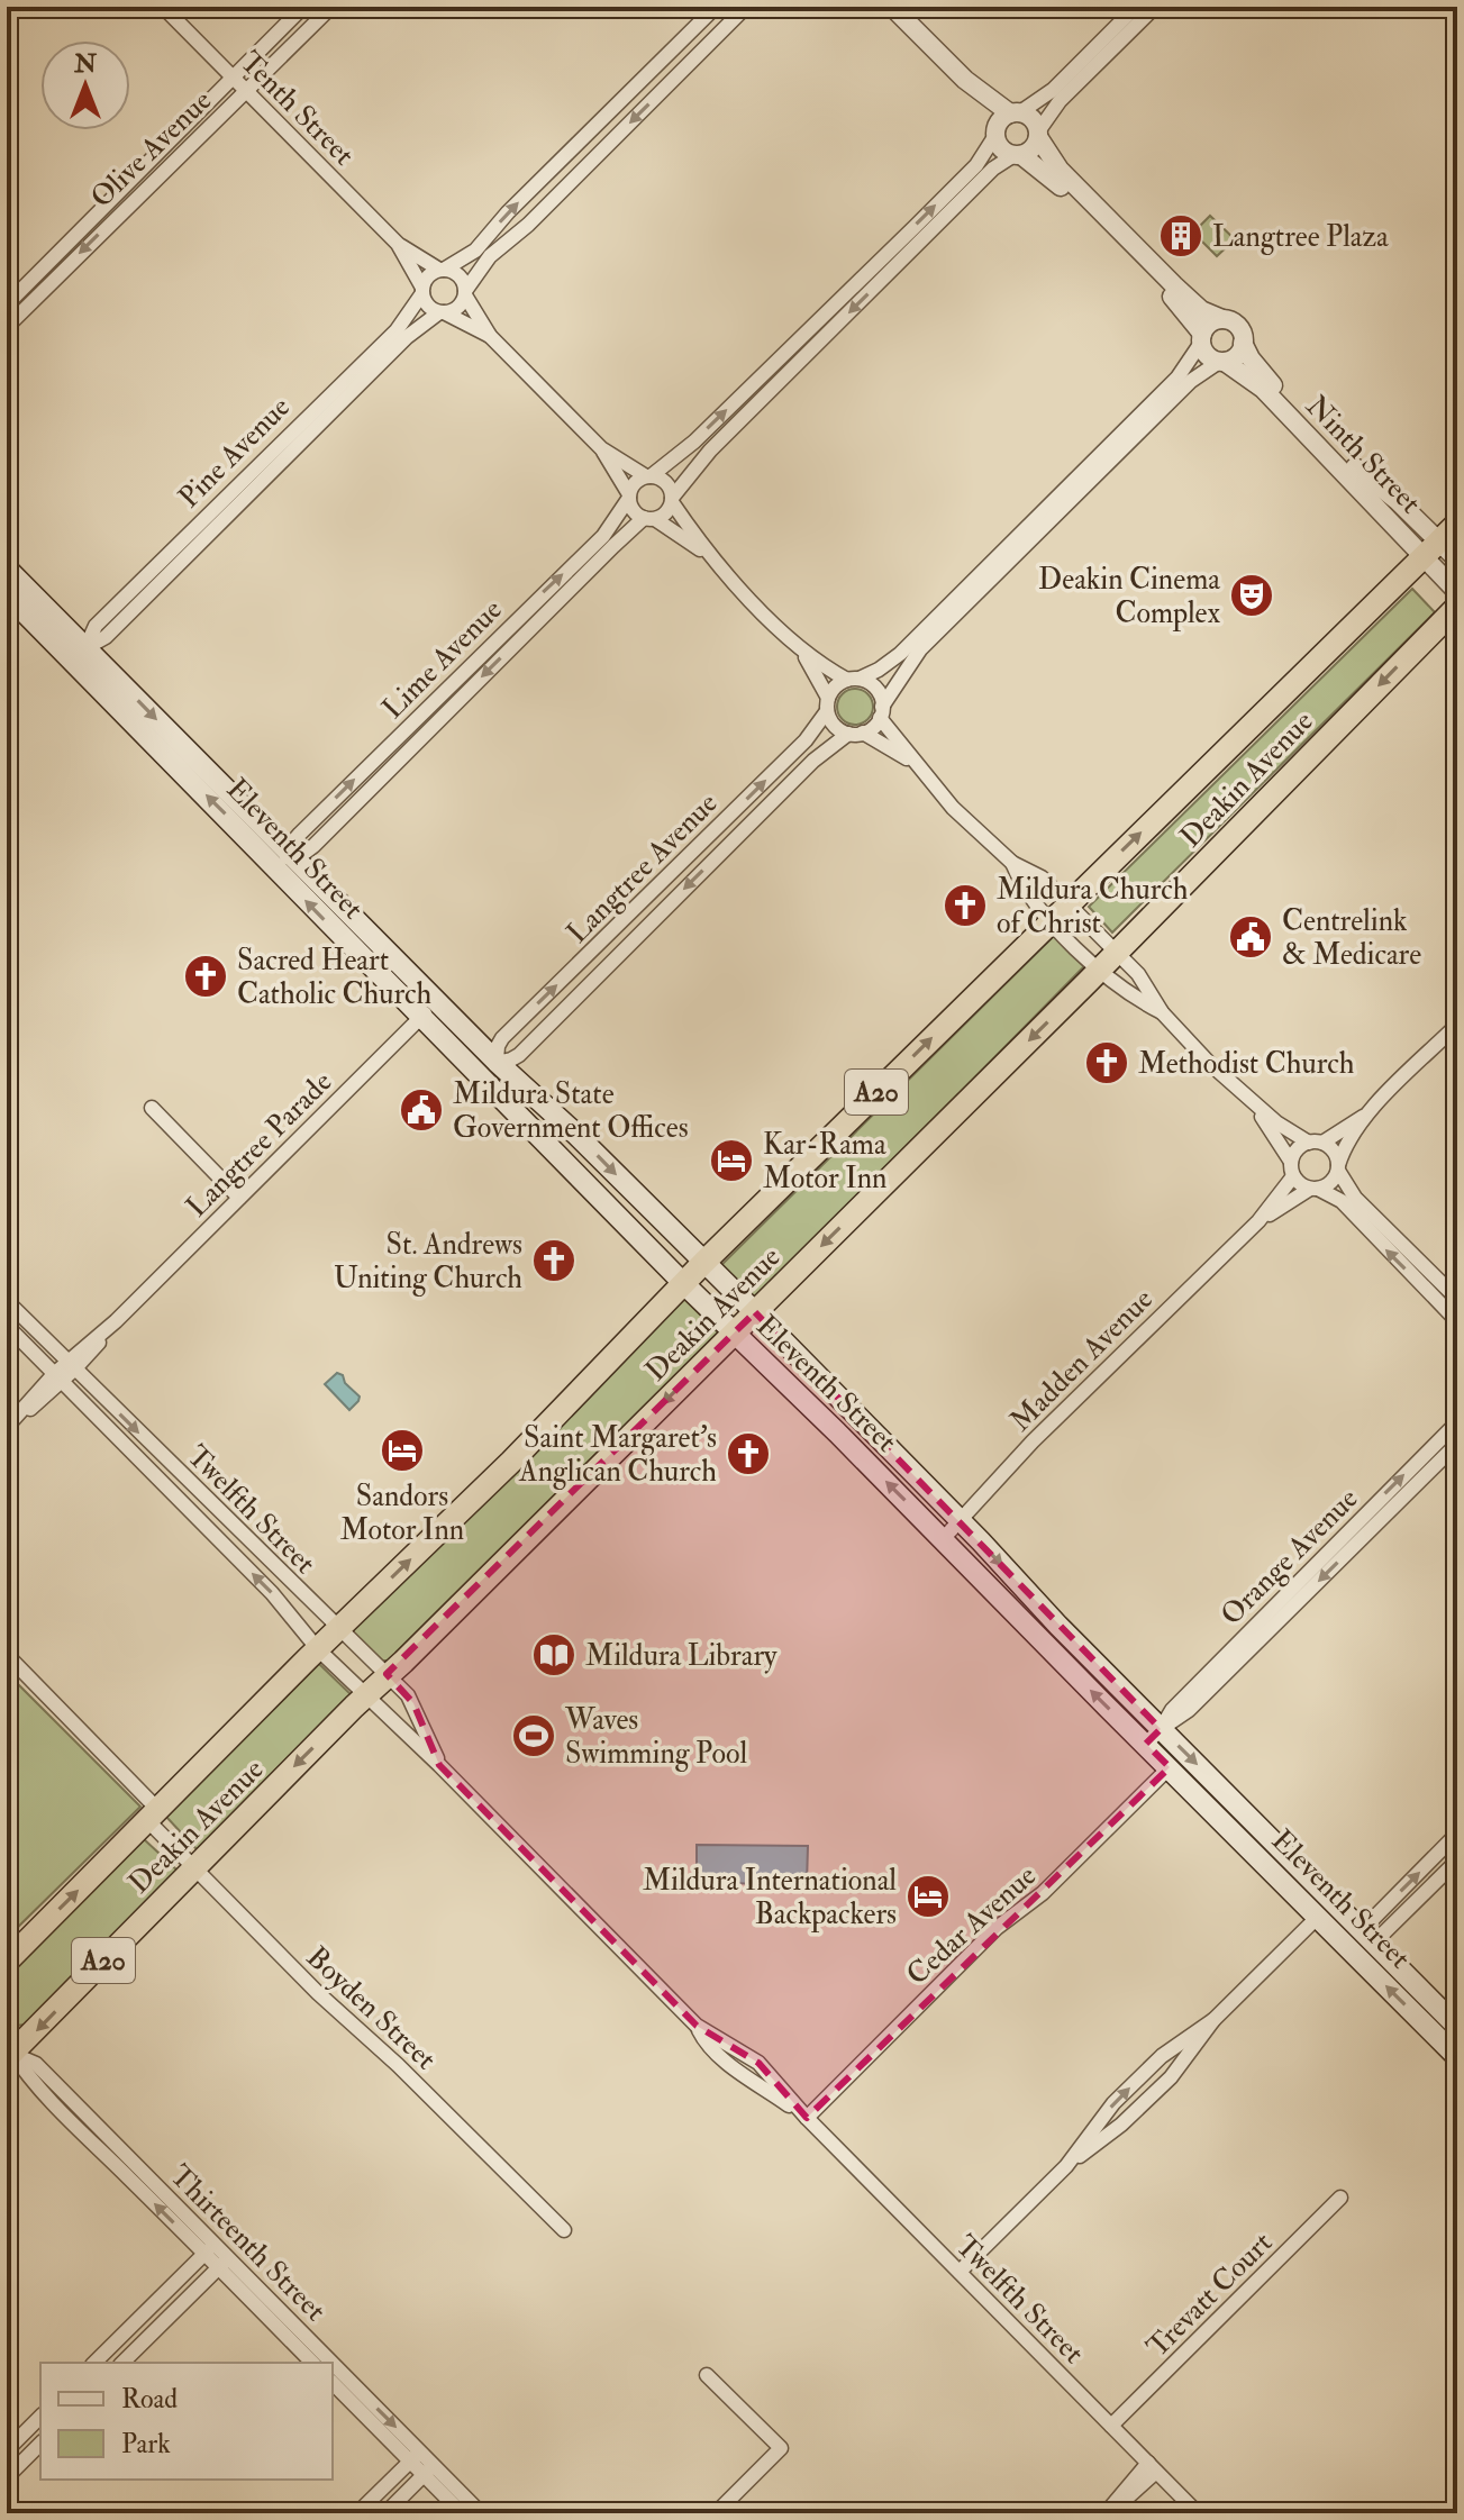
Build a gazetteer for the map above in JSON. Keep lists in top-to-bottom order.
{
  "streets": {
    "highway": ["Deakin Avenue", "A20"],
    "main road": ["Eleventh Street"],
    "street": [
      "Tenth Street",
      "Olive Avenue",
      "Pine Avenue",
      "Ninth Street",
      "Lime Avenue",
      "Langtree Avenue",
      "Langtree Parade",
      "Madden Avenue",
      "Twelfth Street",
      "Orange Avenue",
      "Cedar Avenue",
      "Boyden Street",
      "Thirteenth Street",
      "Trevatt Court"
    ]
  },
  "crossings": [
    ["Tenth Street", "Olive Avenue"],
    ["Tenth Street", "Pine Avenue"],
    ["Pine Avenue", "Eleventh Street"],
    ["Ninth Street", "Deakin Avenue"],
    ["Lime Avenue", "Eleventh Street"],
    ["Deakin Avenue", "Eleventh Street"],
    ["Deakin Avenue", "Twelfth Street"],
    ["Deakin Avenue", "Boyden Street"],
    ["Deakin Avenue", "Thirteenth Street"],
    ["Eleventh Street", "Langtree Avenue"],
    ["Eleventh Street", "Langtree Parade"],
    ["Eleventh Street", "Madden Avenue"],
    ["Eleventh Street", "Orange Avenue"],
    ["Eleventh Street", "Cedar Avenue"],
    ["Langtree Parade", "Twelfth Street"],
    ["Twelfth Street", "Cedar Avenue"],
    ["Twelfth Street", "Trevatt Court"]
  ],
  "places": {
    "building": ["Langtree Plaza"],
    "theatre": ["Deakin Cinema Complex"],
    "church": [
      "Mildura Church of Christ",
      "Sacred Heart Catholic Church",
      "Methodist Church",
      "St. Andrews Uniting Church",
      "Saint Margaret's Anglican Church"
    ],
    "public building": ["Centrelink & Medicare", "Mildura State Government Offices"],
    "hotel": ["Kar-Rama Motor Inn", "Sandors Motor Inn", "Mildura International Backpackers"],
    "library": ["Mildura Library"],
    "sports": ["Waves Swimming Pool"]
  },
  "legend": ["Road", "Park"],
  "north": "top"
}
